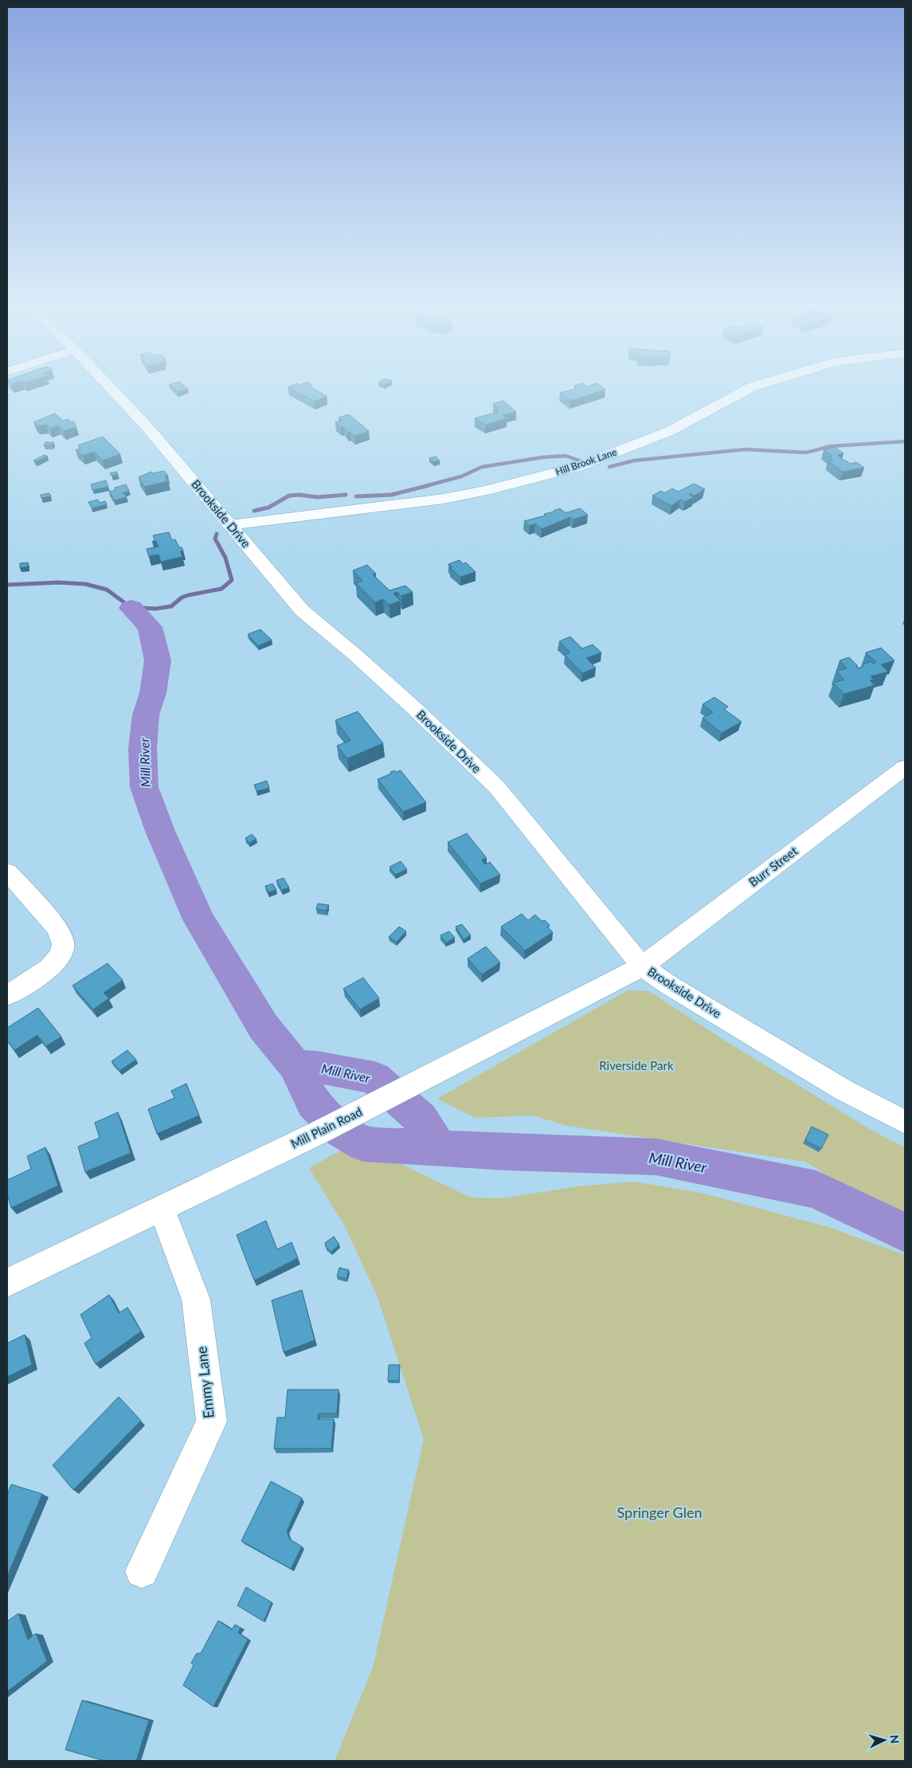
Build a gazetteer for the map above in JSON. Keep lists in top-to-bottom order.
{
  "streets": {
    "main road": [
      "Hill Brook Lane",
      "Brookside Drive",
      "Burr Street",
      "Mill Plain Road",
      "Emmy Lane"
    ]
  },
  "crossings": [
    ["Hill Brook Lane", "Brookside Drive"],
    ["Brookside Drive", "Burr Street"],
    ["Brookside Drive", "Mill Plain Road"],
    ["Burr Street", "Mill Plain Road"],
    ["Mill Plain Road", "Emmy Lane"]
  ],
  "water": ["Mill River"],
  "parks": ["Riverside Park", "Springer Glen"],
  "north": "right"
}
